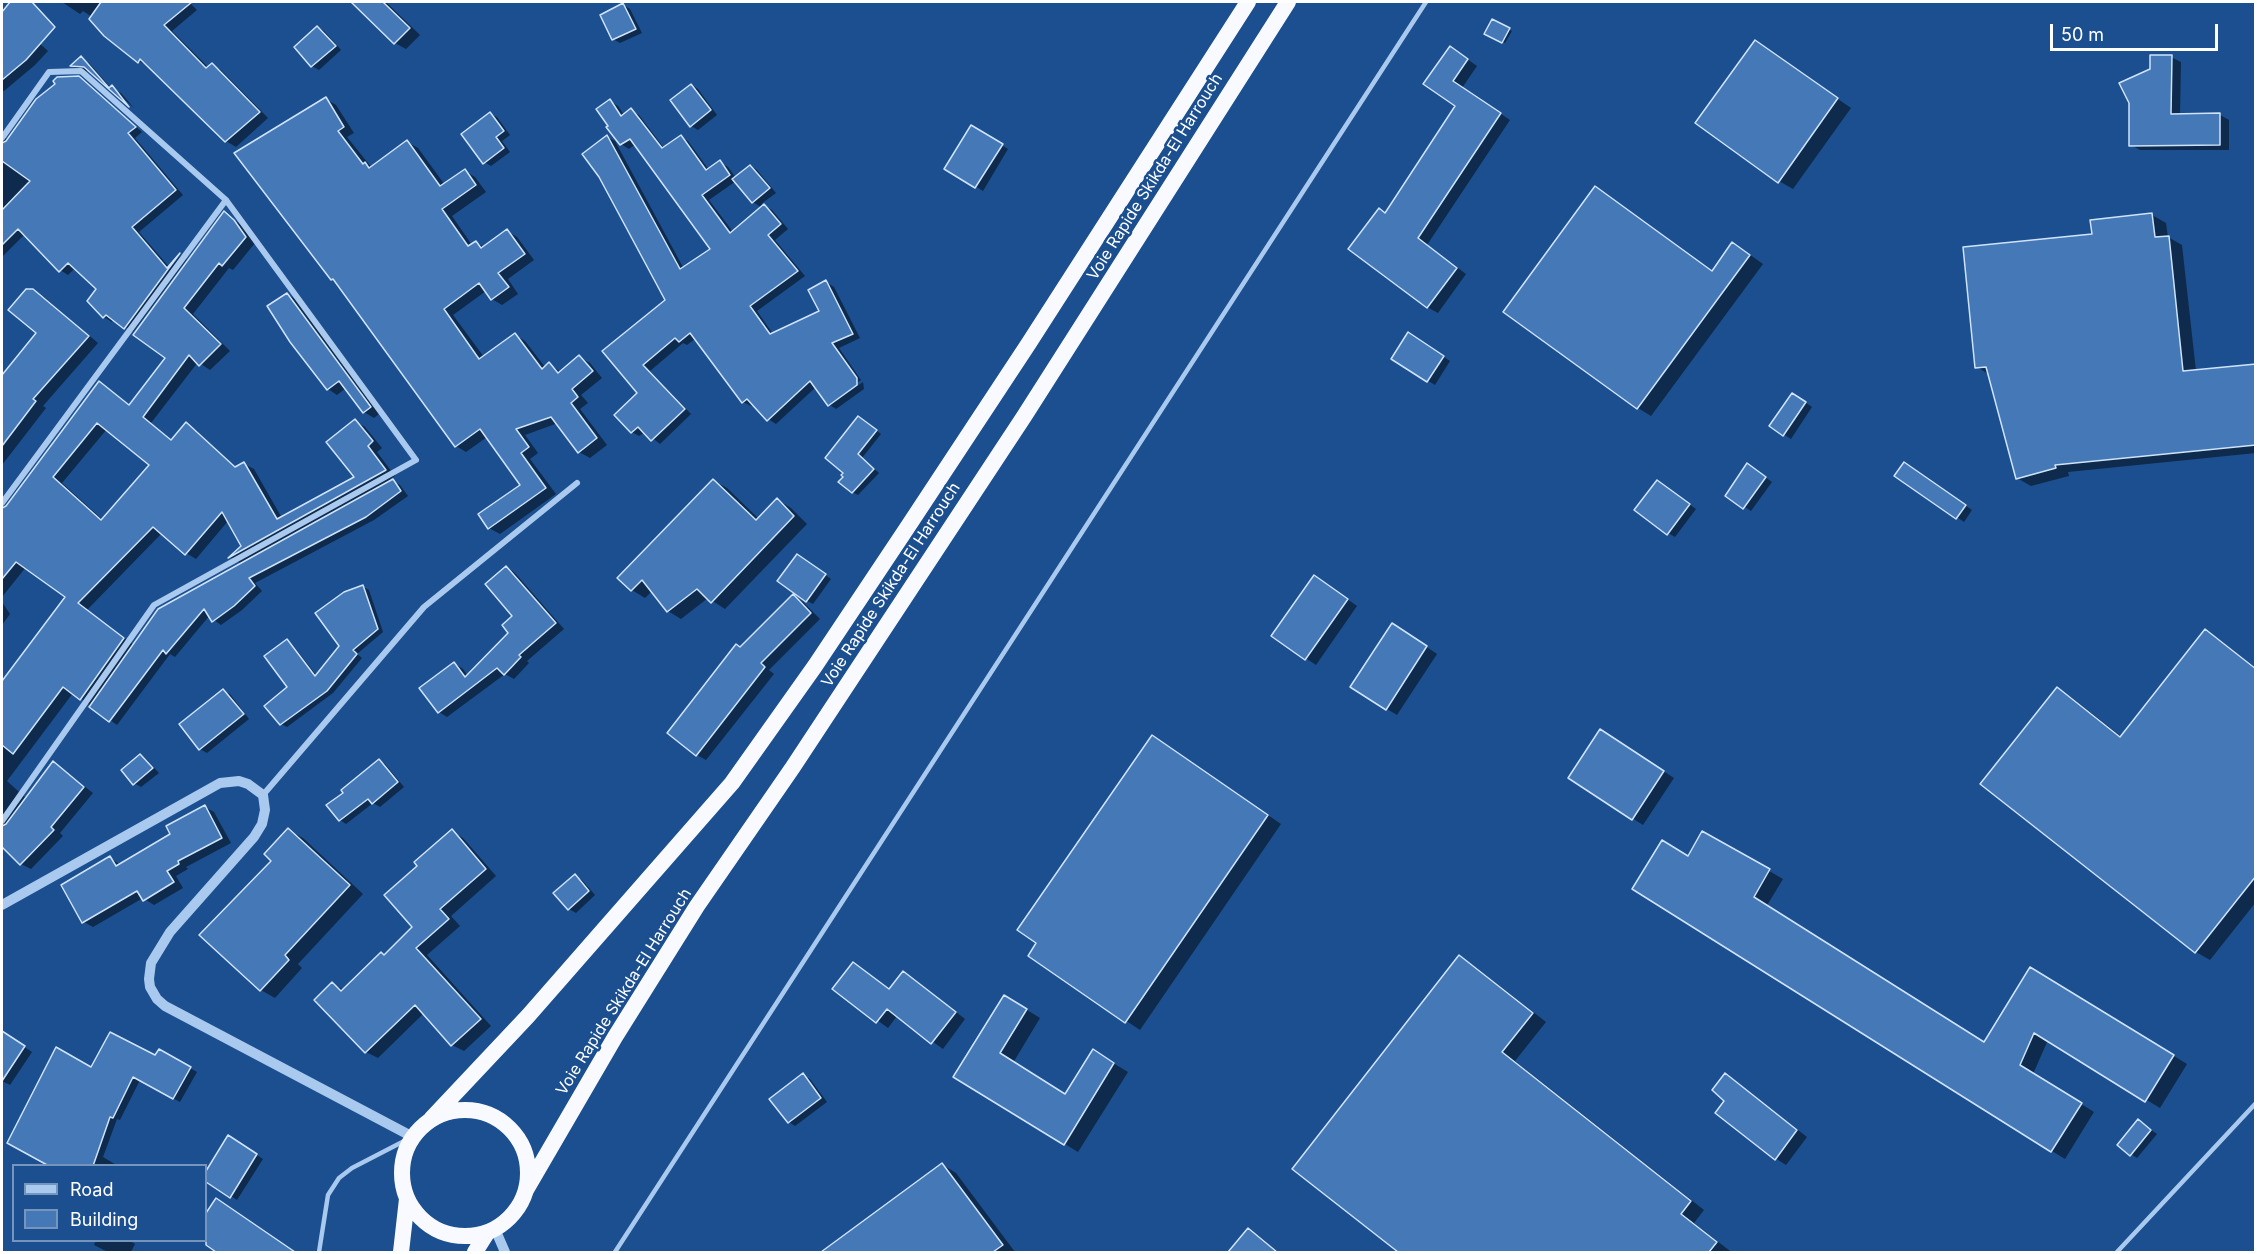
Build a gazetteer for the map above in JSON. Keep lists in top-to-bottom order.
{
  "streets": {
    "highway": ["Voie Rapide Skikda-El Harrouch"]
  },
  "legend": ["Road", "Building"],
  "scale_bar": "50 m"
}
